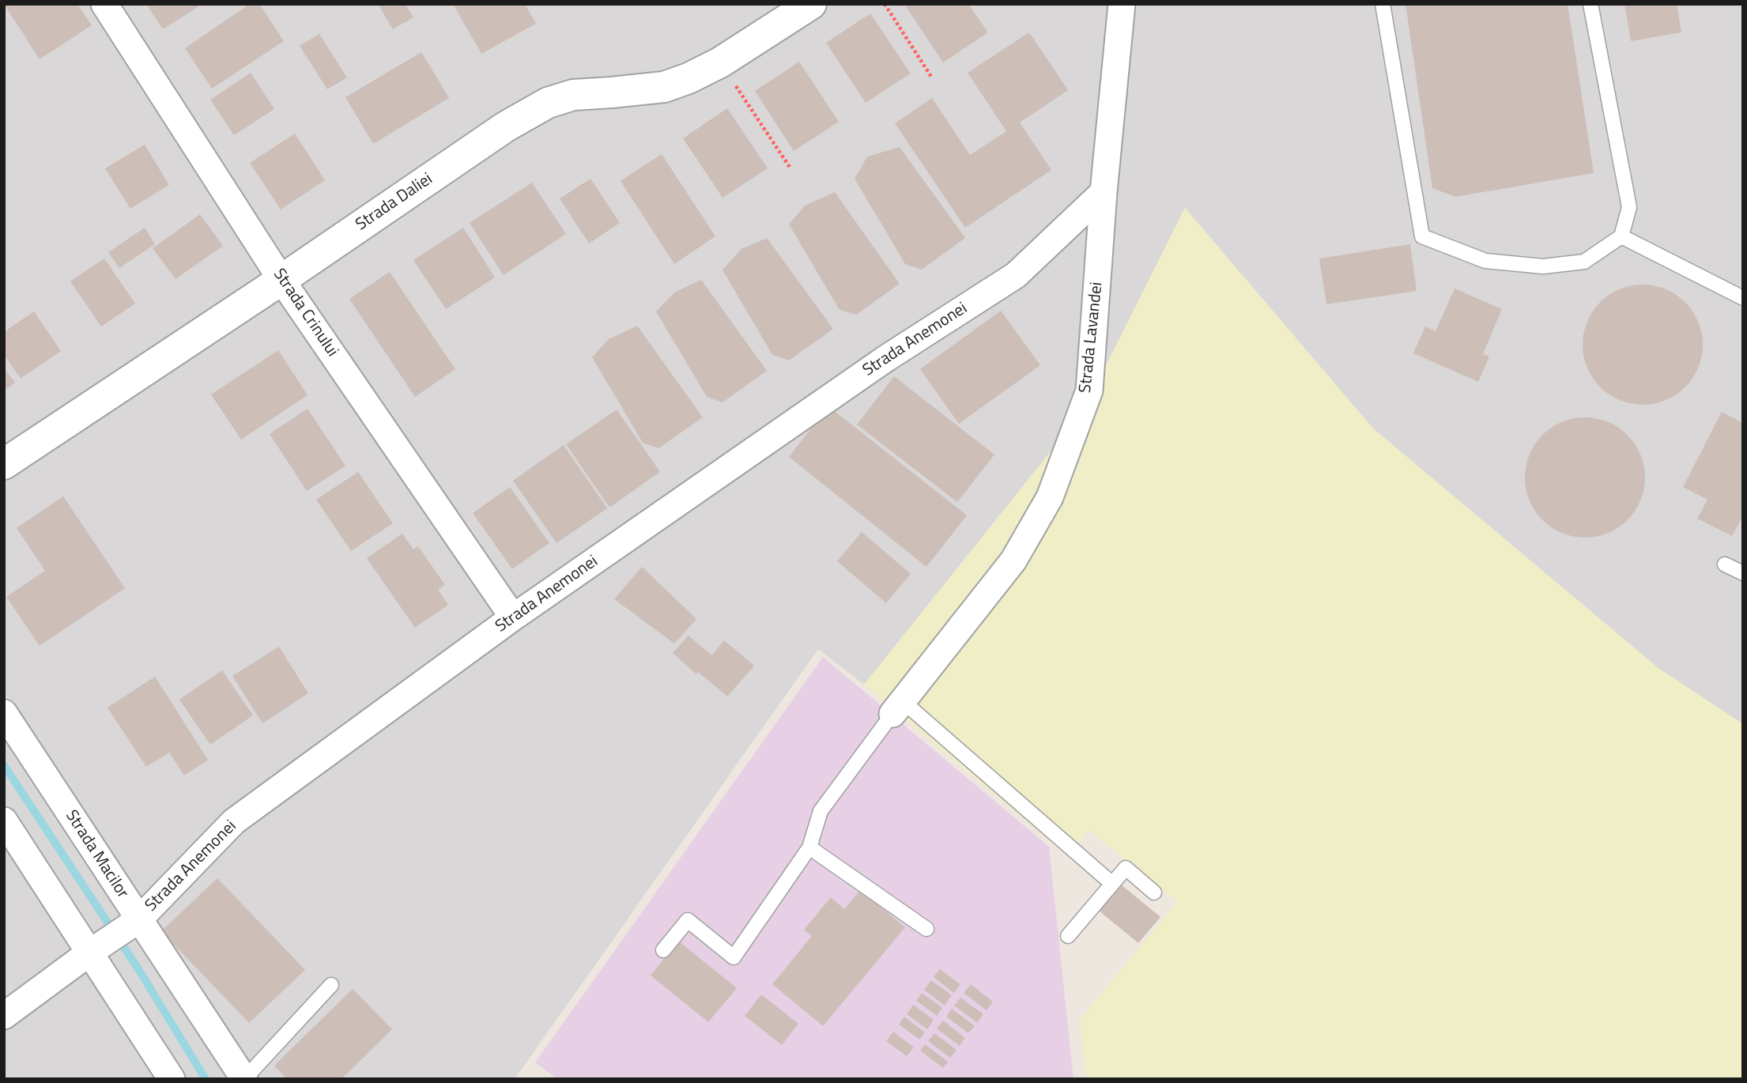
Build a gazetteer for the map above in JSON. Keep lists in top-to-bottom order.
{
  "streets": {
    "street": [
      "Strada Daliei",
      "Strada Crinului",
      "Strada Lavandei",
      "Strada Anemonei",
      "Strada Macilor"
    ]
  },
  "crossings": [
    ["Strada Daliei", "Strada Crinului"],
    ["Strada Crinului", "Strada Anemonei"],
    ["Strada Lavandei", "Strada Anemonei"],
    ["Strada Anemonei", "Strada Macilor"]
  ]
}
